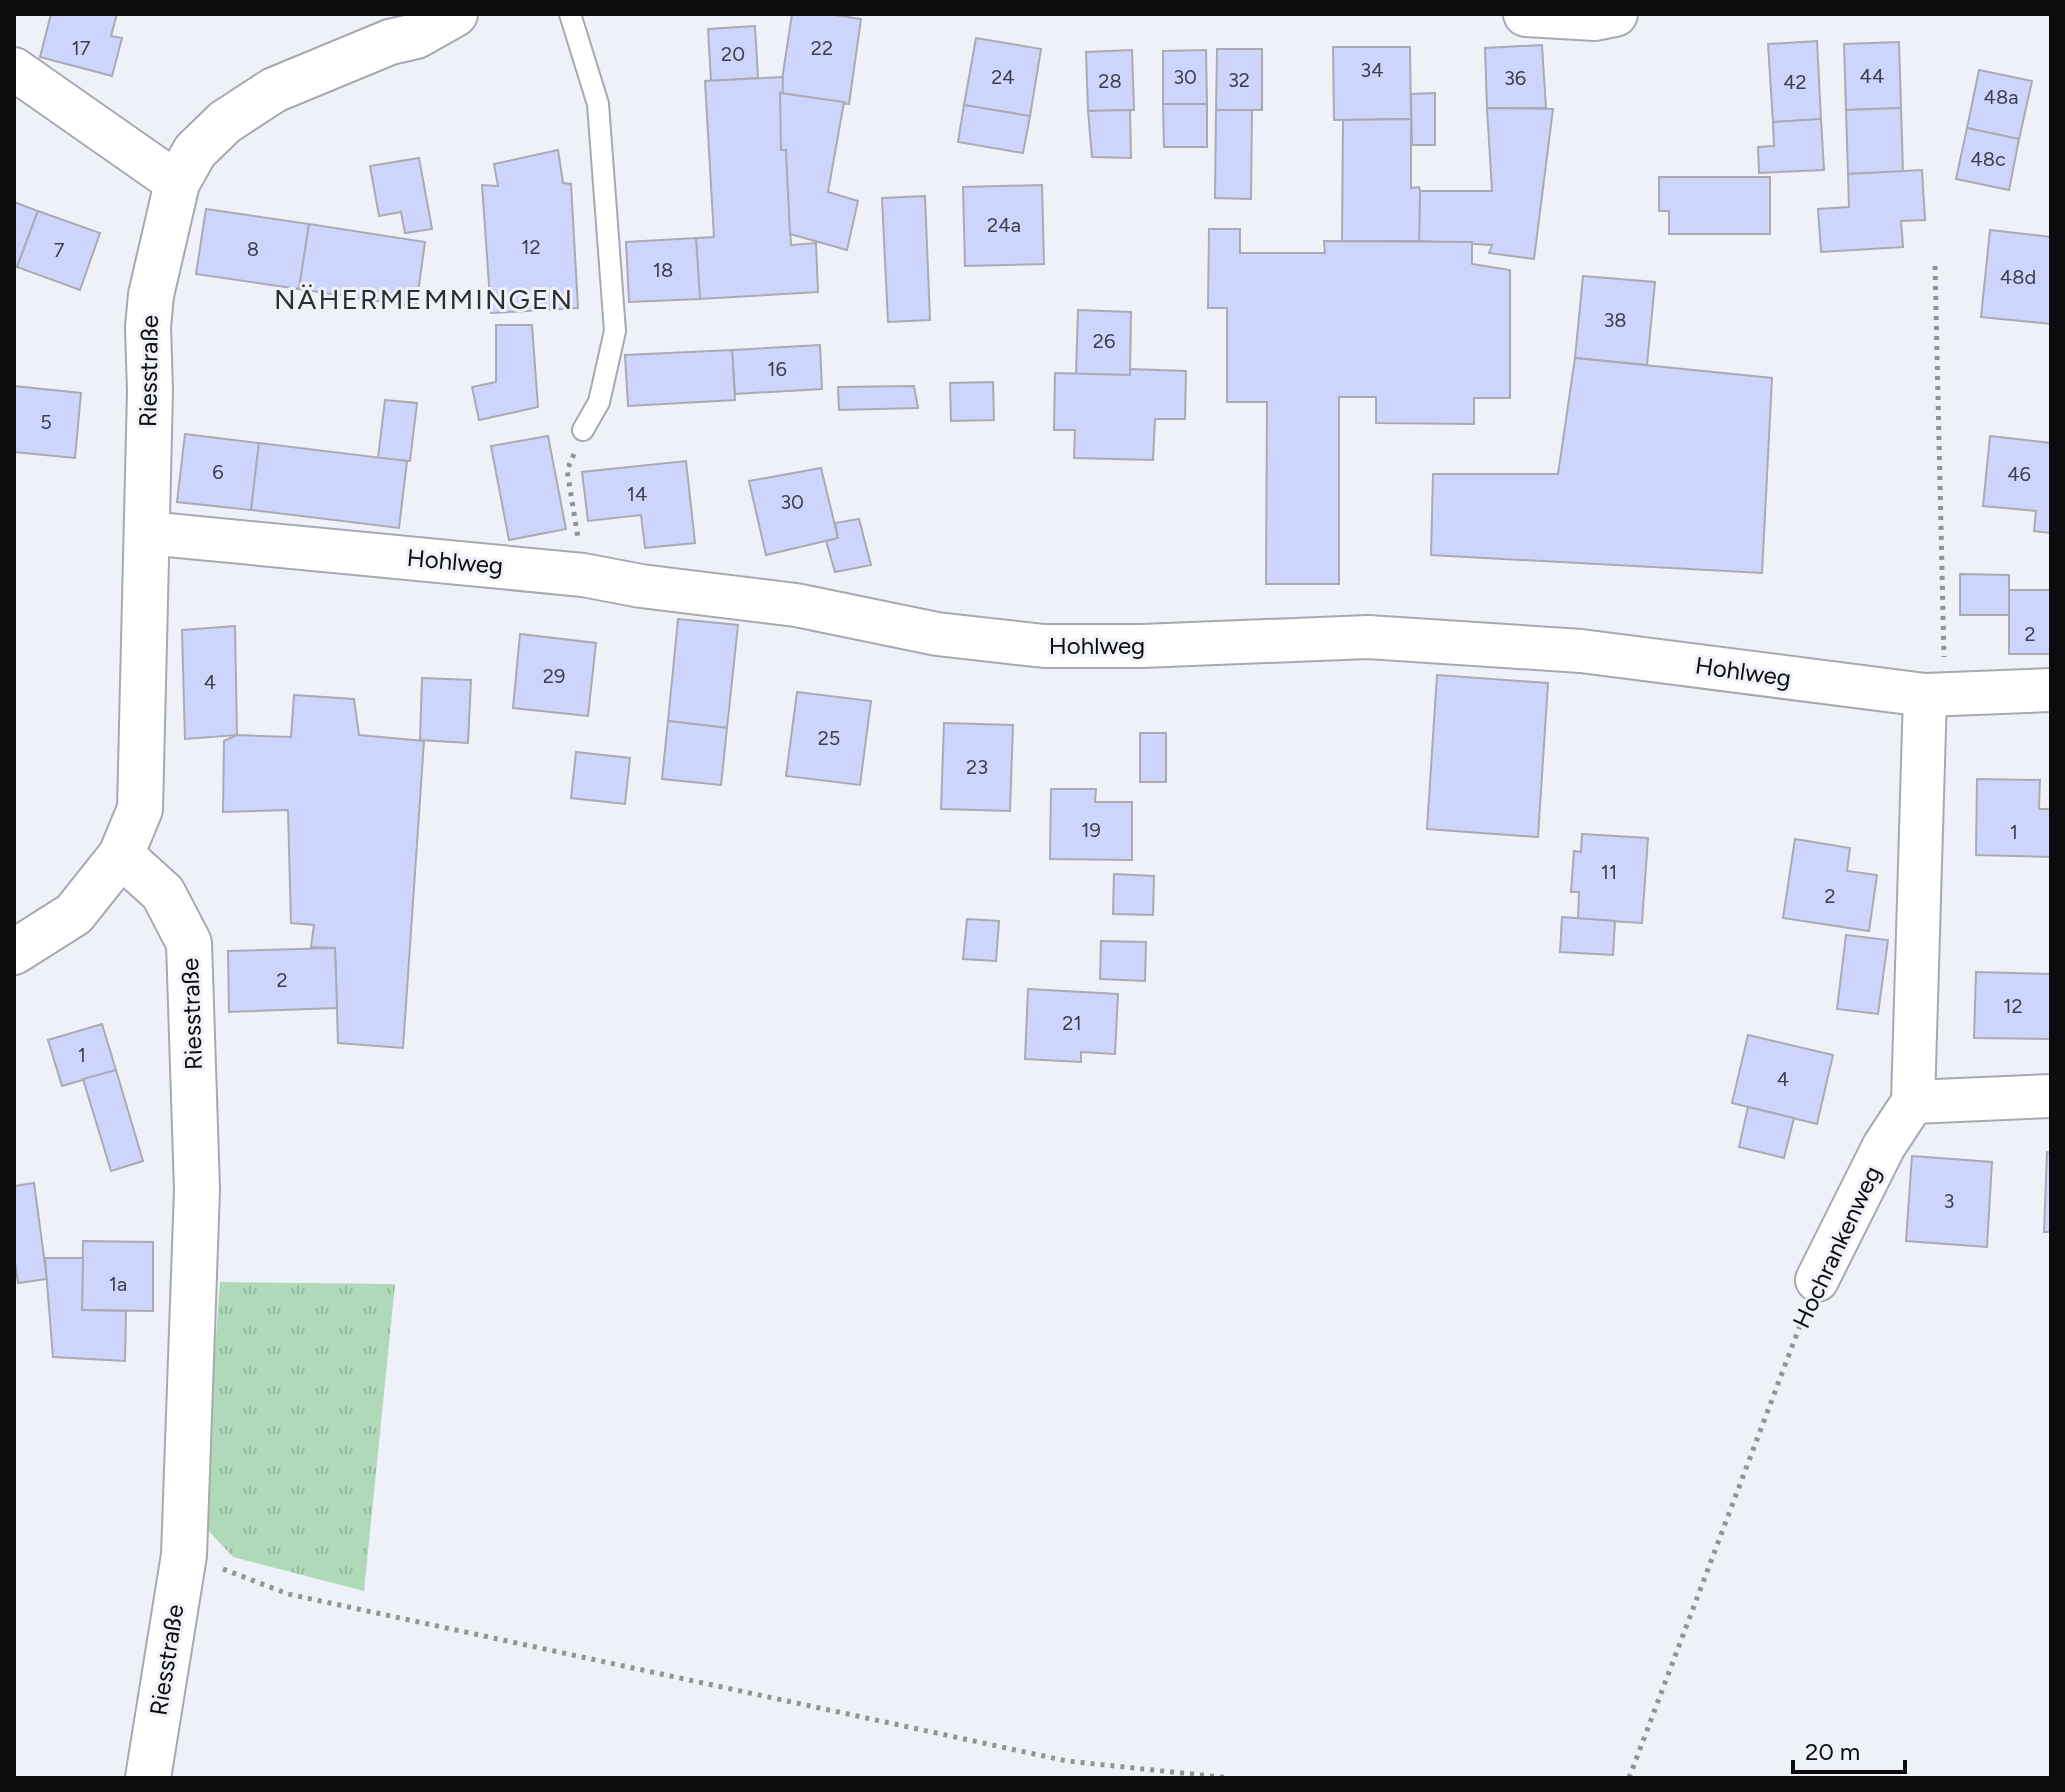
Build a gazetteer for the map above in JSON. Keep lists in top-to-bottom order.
{
  "streets": {
    "street": ["Riesstraße", "Hohlweg", "Hochrankenweg"]
  },
  "crossings": [
    ["Riesstraße", "Hohlweg"]
  ],
  "districts": ["NÄHERMEMMINGEN"],
  "house_numbers": [
    "17",
    "22",
    "20",
    "34",
    "44",
    "24",
    "30",
    "36",
    "32",
    "28",
    "42",
    "48a",
    "48c",
    "24a",
    "12",
    "8",
    "7",
    "18",
    "48d",
    "38",
    "26",
    "16",
    "5",
    "6",
    "46",
    "14",
    "30",
    "2",
    "29",
    "4",
    "25",
    "23",
    "19",
    "1",
    "11",
    "2",
    "2",
    "12",
    "21",
    "1",
    "4",
    "3",
    "1a"
  ],
  "scale_bar": "20 m"
}
